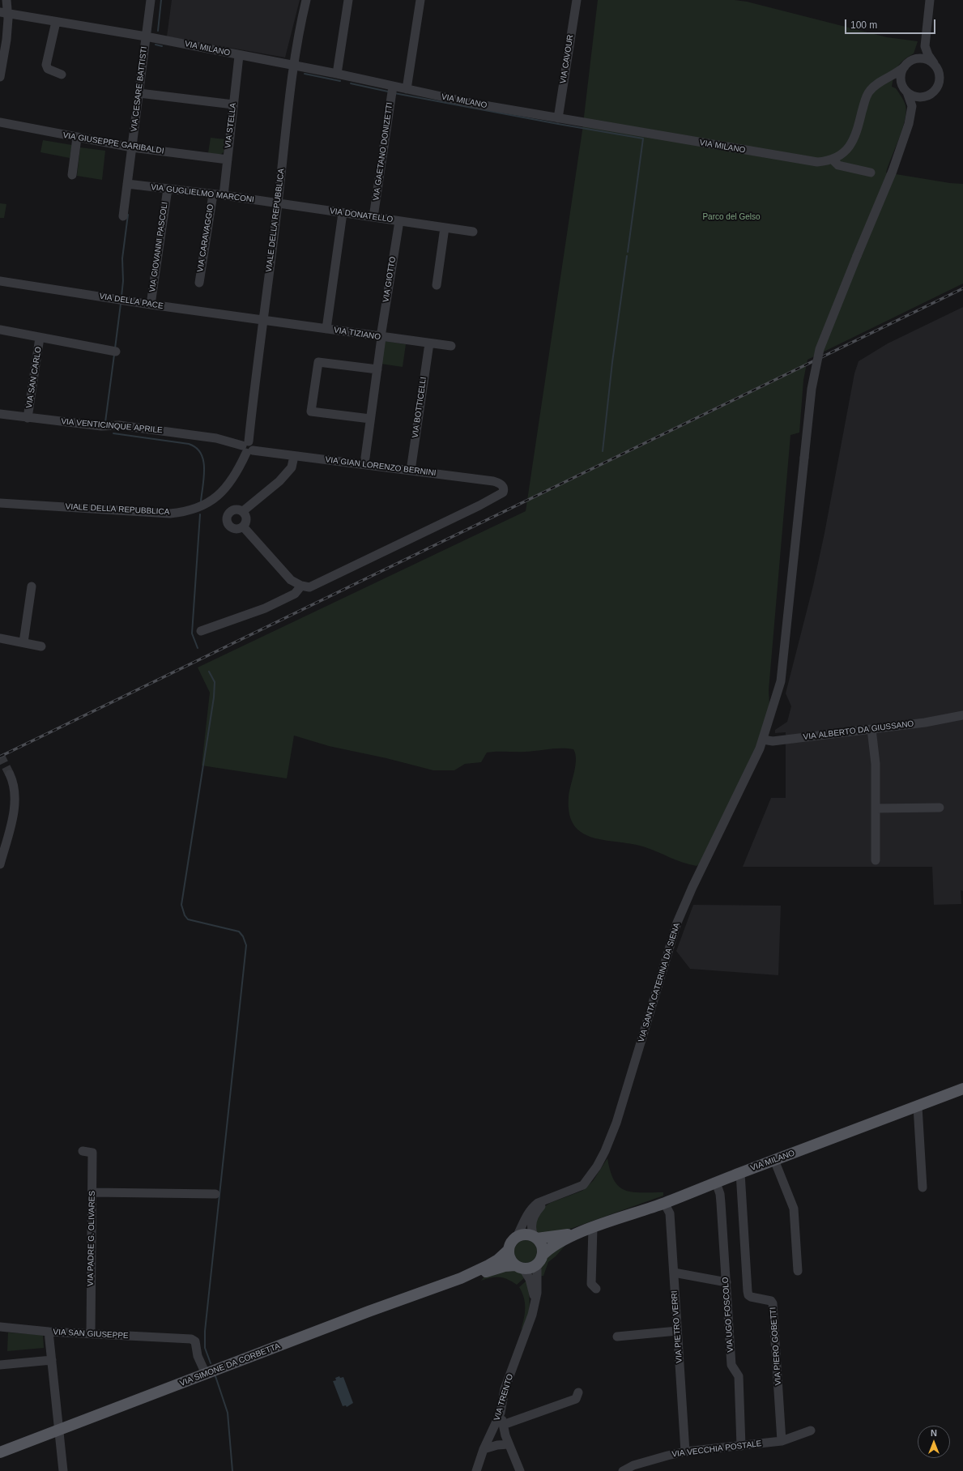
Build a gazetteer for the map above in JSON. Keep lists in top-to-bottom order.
{
  "streets": {
    "main road": ["VIA MILANO", "VIA SIMONE DA CORBETTA"],
    "street": [
      "VIA CAVOUR",
      "VIA CESARE BATTISTI",
      "VIA STELLA",
      "VIA GIUSEPPE GARIBALDI",
      "VIA GAETANO DONIZETTI",
      "VIA GUGLIELMO MARCONI",
      "VIA DONATELLO",
      "VIALE DELLA REPUBBLICA",
      "VIA CARAVAGGIO",
      "VIA GIOVANNI PASCOLI",
      "VIA GIOTTO",
      "VIA DELLA PACE",
      "VIA TIZIANO",
      "VIA SAN CARLO",
      "VIA BOTTICELLI",
      "VIA VENTICINQUE APRILE",
      "VIA GIAN LORENZO BERNINI",
      "VIA ALBERTO DA GIUSSANO",
      "VIA SANTA CATERINA DA SIENA",
      "VIA PADRE G. OLIVARES",
      "VIA UGO FOSCOLO",
      "VIA PIETRO VERRI",
      "VIA SAN GIUSEPPE",
      "VIA PIERO GOBETTI",
      "VIA TRENTO",
      "VIA VECCHIA POSTALE"
    ]
  },
  "crossings": [
    ["VIA MILANO", "VIA CAVOUR"],
    ["VIA MILANO", "VIA CESARE BATTISTI"],
    ["VIA MILANO", "VIA STELLA"],
    ["VIA MILANO", "VIA GAETANO DONIZETTI"],
    ["VIA MILANO", "VIALE DELLA REPUBBLICA"],
    ["VIA MILANO", "VIA UGO FOSCOLO"],
    ["VIA MILANO", "VIA PIETRO VERRI"],
    ["VIA MILANO", "VIA PIERO GOBETTI"],
    ["VIA CESARE BATTISTI", "VIA GIUSEPPE GARIBALDI"],
    ["VIA CESARE BATTISTI", "VIA GUGLIELMO MARCONI"],
    ["VIA STELLA", "VIA GIUSEPPE GARIBALDI"],
    ["VIA STELLA", "VIA GUGLIELMO MARCONI"],
    ["VIA GAETANO DONIZETTI", "VIA DONATELLO"],
    ["VIA GUGLIELMO MARCONI", "VIA DONATELLO"],
    ["VIA GUGLIELMO MARCONI", "VIALE DELLA REPUBBLICA"],
    ["VIA GUGLIELMO MARCONI", "VIA CARAVAGGIO"],
    ["VIA GUGLIELMO MARCONI", "VIA GIOVANNI PASCOLI"],
    ["VIA DONATELLO", "VIALE DELLA REPUBBLICA"],
    ["VIA DONATELLO", "VIA GIOTTO"],
    ["VIALE DELLA REPUBBLICA", "VIA DELLA PACE"],
    ["VIALE DELLA REPUBBLICA", "VIA TIZIANO"],
    ["VIALE DELLA REPUBBLICA", "VIA VENTICINQUE APRILE"],
    ["VIALE DELLA REPUBBLICA", "VIA GIAN LORENZO BERNINI"],
    ["VIA GIOVANNI PASCOLI", "VIA DELLA PACE"],
    ["VIA GIOTTO", "VIA TIZIANO"],
    ["VIA DELLA PACE", "VIA TIZIANO"],
    ["VIA TIZIANO", "VIA BOTTICELLI"],
    ["VIA SAN CARLO", "VIA VENTICINQUE APRILE"],
    ["VIA BOTTICELLI", "VIA GIAN LORENZO BERNINI"],
    ["VIA VENTICINQUE APRILE", "VIA GIAN LORENZO BERNINI"],
    ["VIA ALBERTO DA GIUSSANO", "VIA SANTA CATERINA DA SIENA"],
    ["VIA SANTA CATERINA DA SIENA", "VIA SIMONE DA CORBETTA"],
    ["VIA SANTA CATERINA DA SIENA", "VIA TRENTO"],
    ["VIA PADRE G. OLIVARES", "VIA SAN GIUSEPPE"],
    ["VIA UGO FOSCOLO", "VIA VECCHIA POSTALE"],
    ["VIA PIETRO VERRI", "VIA VECCHIA POSTALE"],
    ["VIA SAN GIUSEPPE", "VIA SIMONE DA CORBETTA"],
    ["VIA PIERO GOBETTI", "VIA VECCHIA POSTALE"],
    ["VIA SIMONE DA CORBETTA", "VIA TRENTO"]
  ],
  "parks": ["Parco del Gelso"],
  "scale_bar": "100 m",
  "north": "top"
}
